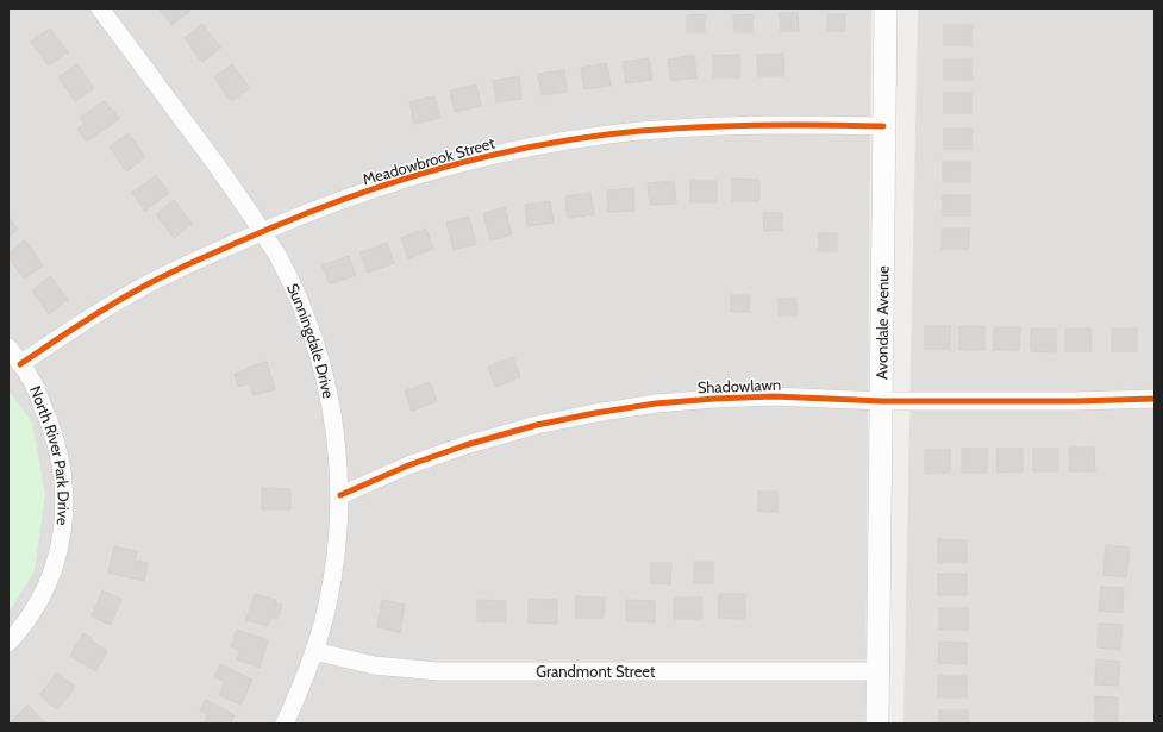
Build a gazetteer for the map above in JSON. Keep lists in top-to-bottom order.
{
  "streets": {
    "street": [
      "Meadowbrook Street",
      "Avondale Avenue",
      "Sunningdale Drive",
      "Shadowlawn",
      "North River Park Drive",
      "Grandmont Street"
    ]
  },
  "crossings": [
    ["Meadowbrook Street", "Avondale Avenue"],
    ["Meadowbrook Street", "Sunningdale Drive"],
    ["Meadowbrook Street", "North River Park Drive"],
    ["Avondale Avenue", "Shadowlawn"],
    ["Avondale Avenue", "Grandmont Street"],
    ["Sunningdale Drive", "Shadowlawn"],
    ["Sunningdale Drive", "Grandmont Street"]
  ]
}
